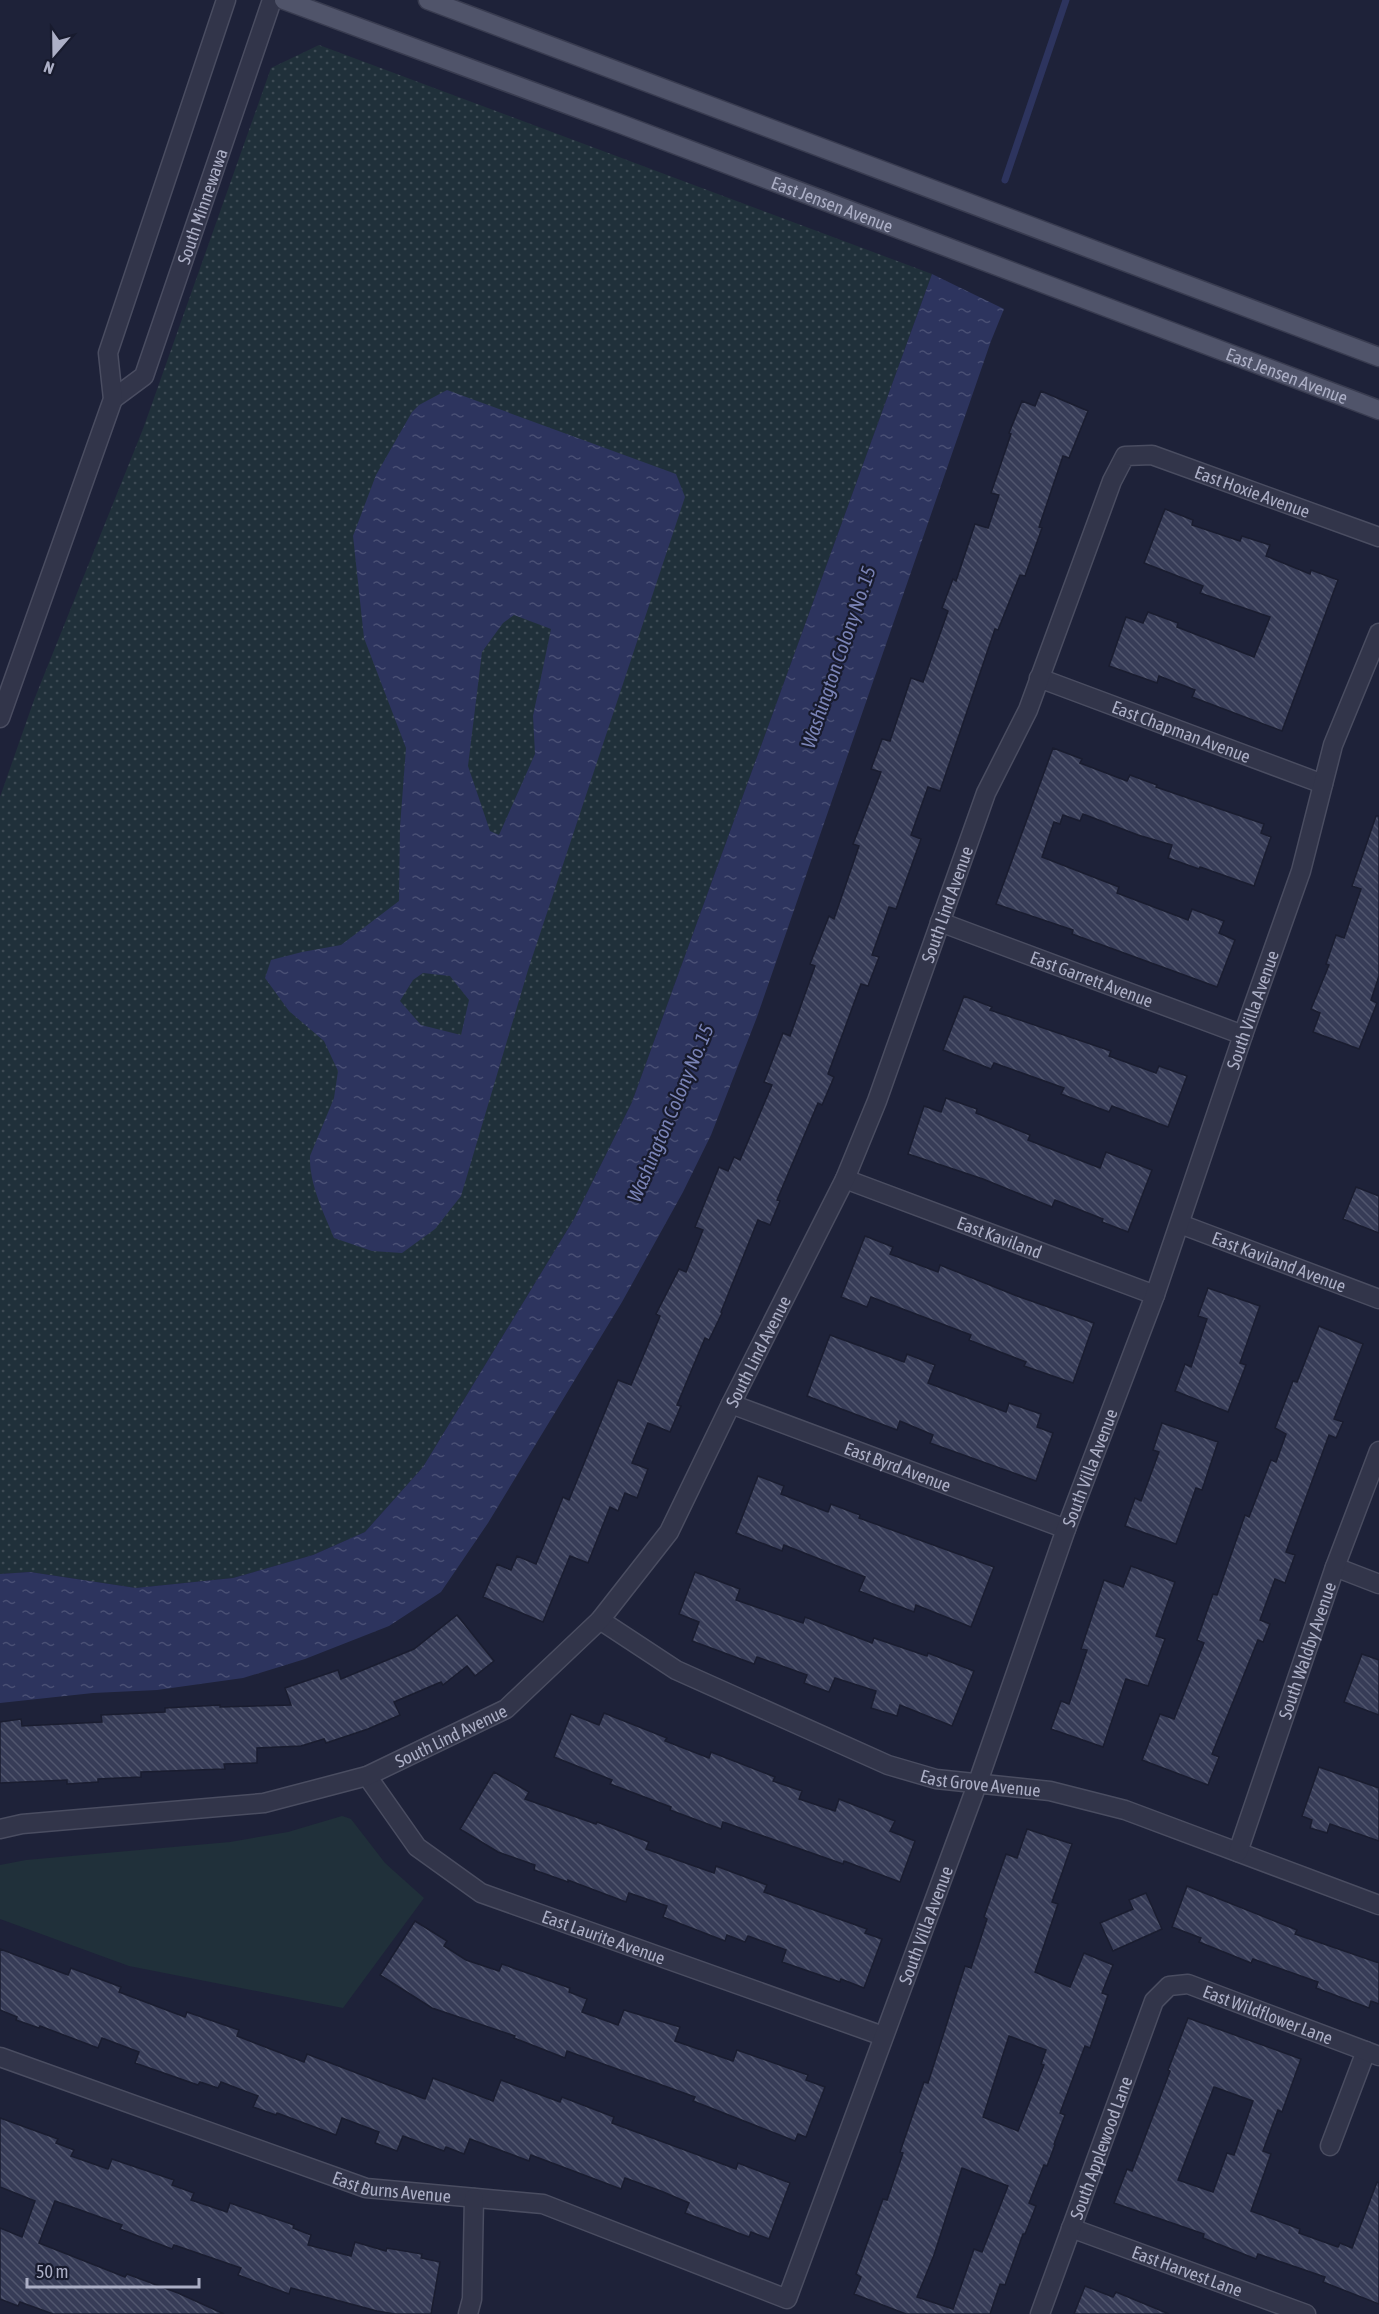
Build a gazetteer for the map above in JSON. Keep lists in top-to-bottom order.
{
  "streets": {
    "main road": ["East Jensen Avenue"],
    "street": [
      "South Minnewawa",
      "East Hoxie Avenue",
      "East Chapman Avenue",
      "South Lind Avenue",
      "East Garrett Avenue",
      "South Villa Avenue",
      "East Kaviland",
      "East Kaviland Avenue",
      "East Byrd Avenue",
      "South Waldby Avenue",
      "East Grove Avenue",
      "East Laurite Avenue",
      "East Wildflower Lane",
      "South Applewood Lane",
      "East Burns Avenue",
      "East Harvest Lane"
    ]
  },
  "crossings": [
    ["East Hoxie Avenue", "South Lind Avenue"],
    ["East Chapman Avenue", "South Lind Avenue"],
    ["East Chapman Avenue", "South Villa Avenue"],
    ["South Lind Avenue", "East Garrett Avenue"],
    ["South Lind Avenue", "East Kaviland"],
    ["South Lind Avenue", "East Byrd Avenue"],
    ["South Lind Avenue", "East Grove Avenue"],
    ["South Lind Avenue", "East Laurite Avenue"],
    ["East Garrett Avenue", "South Villa Avenue"],
    ["South Villa Avenue", "East Kaviland"],
    ["South Villa Avenue", "East Kaviland Avenue"],
    ["South Villa Avenue", "East Byrd Avenue"],
    ["South Villa Avenue", "East Grove Avenue"],
    ["South Villa Avenue", "East Laurite Avenue"],
    ["South Villa Avenue", "East Burns Avenue"],
    ["South Waldby Avenue", "East Grove Avenue"],
    ["East Wildflower Lane", "South Applewood Lane"],
    ["South Applewood Lane", "East Harvest Lane"]
  ],
  "water": ["Washington Colony No. 15"],
  "scale_bar": "50 m",
  "north": "bottom"
}
